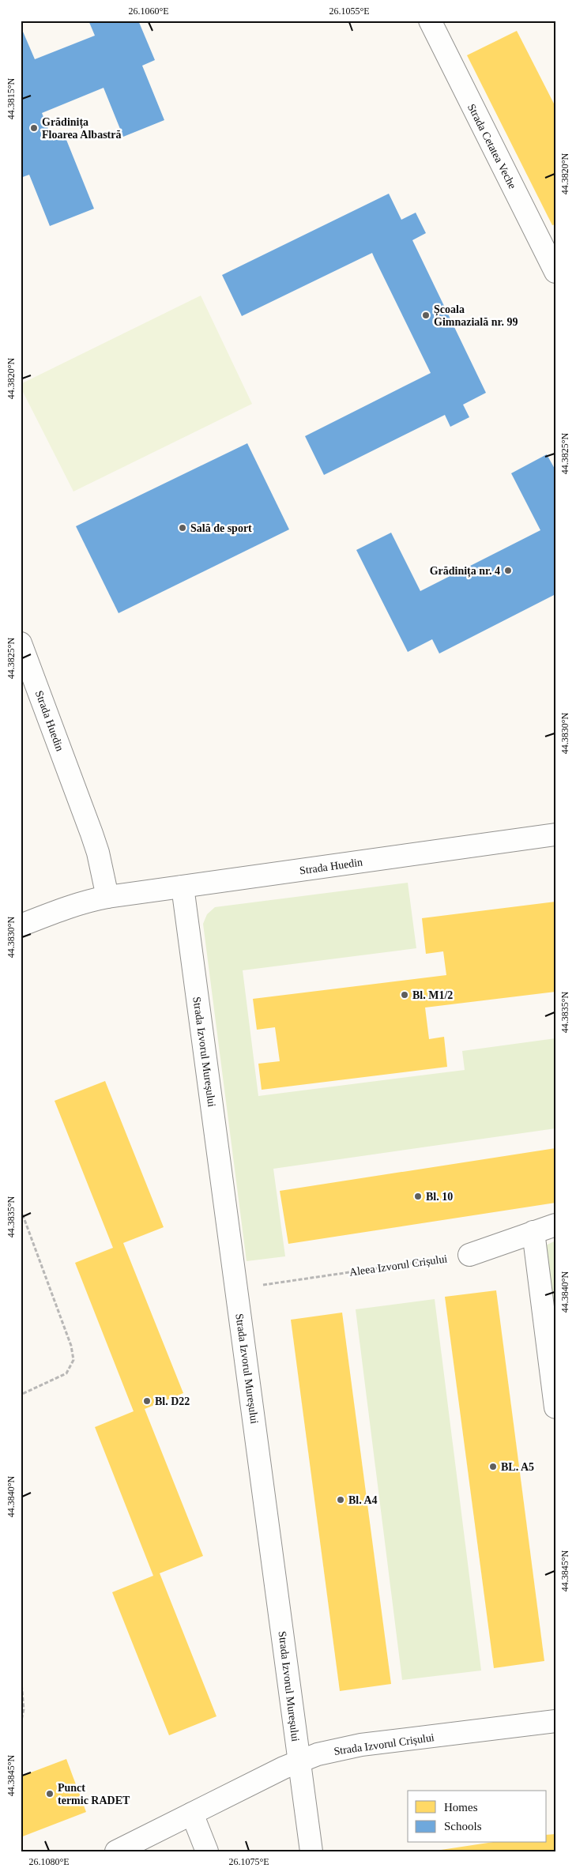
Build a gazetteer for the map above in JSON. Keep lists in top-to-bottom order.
{
  "streets": {
    "street": [
      "Strada Cetatea Veche",
      "Strada Huedin",
      "Strada Izvorul Mureșului",
      "Strada Izvorul Crișului"
    ],
    "path": ["Aleea Izvorul Crișului"]
  },
  "crossings": [
    ["Strada Huedin", "Strada Izvorul Mureșului"],
    ["Strada Izvorul Mureșului", "Aleea Izvorul Crișului"],
    ["Strada Izvorul Mureșului", "Strada Izvorul Crișului"]
  ],
  "places": [
    "Grădinița Floarea Albastră",
    "Școala Gimnazială nr. 99",
    "Sală de sport",
    "Grădinița nr. 4",
    "Bl. M1/2",
    "Bl. 10",
    "Bl. D22",
    "BL. A5",
    "Bl. A4",
    "Punct termic RADET"
  ],
  "legend": ["Homes", "Schools"],
  "coordinates": [
    "26.1060°E",
    "26.1055°E",
    "44.3815°N",
    "44.3820°N",
    "44.3825°N",
    "44.3830°N",
    "44.3835°N",
    "44.3840°N",
    "44.3845°N",
    "26.1080°E",
    "26.1075°E"
  ]
}
